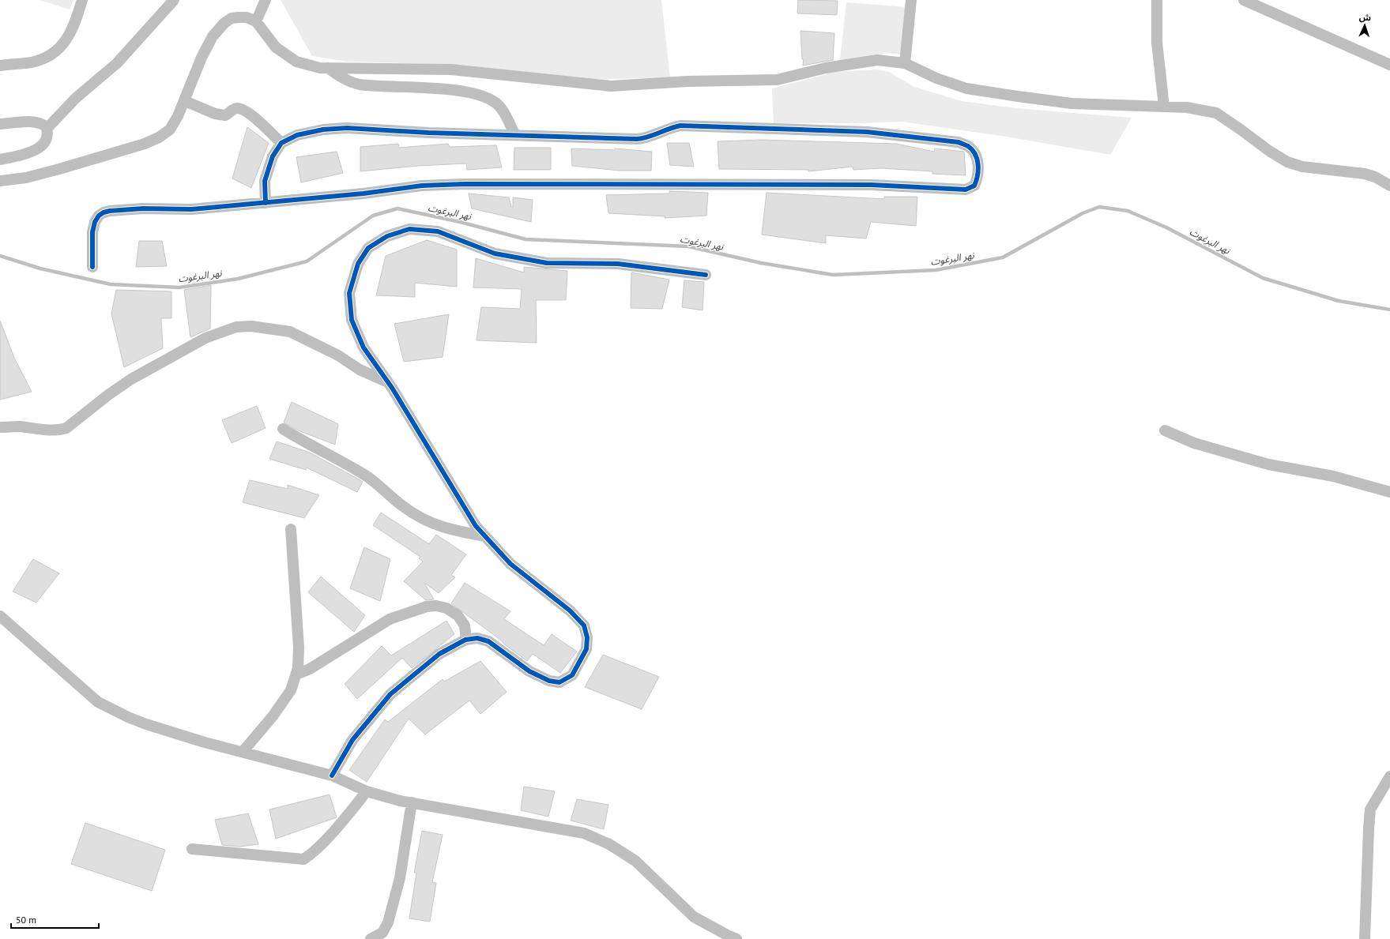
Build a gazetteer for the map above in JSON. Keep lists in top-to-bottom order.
{
  "water": ["نهر البرغوت"],
  "scale_bar": "50 m",
  "north": "top"
}
